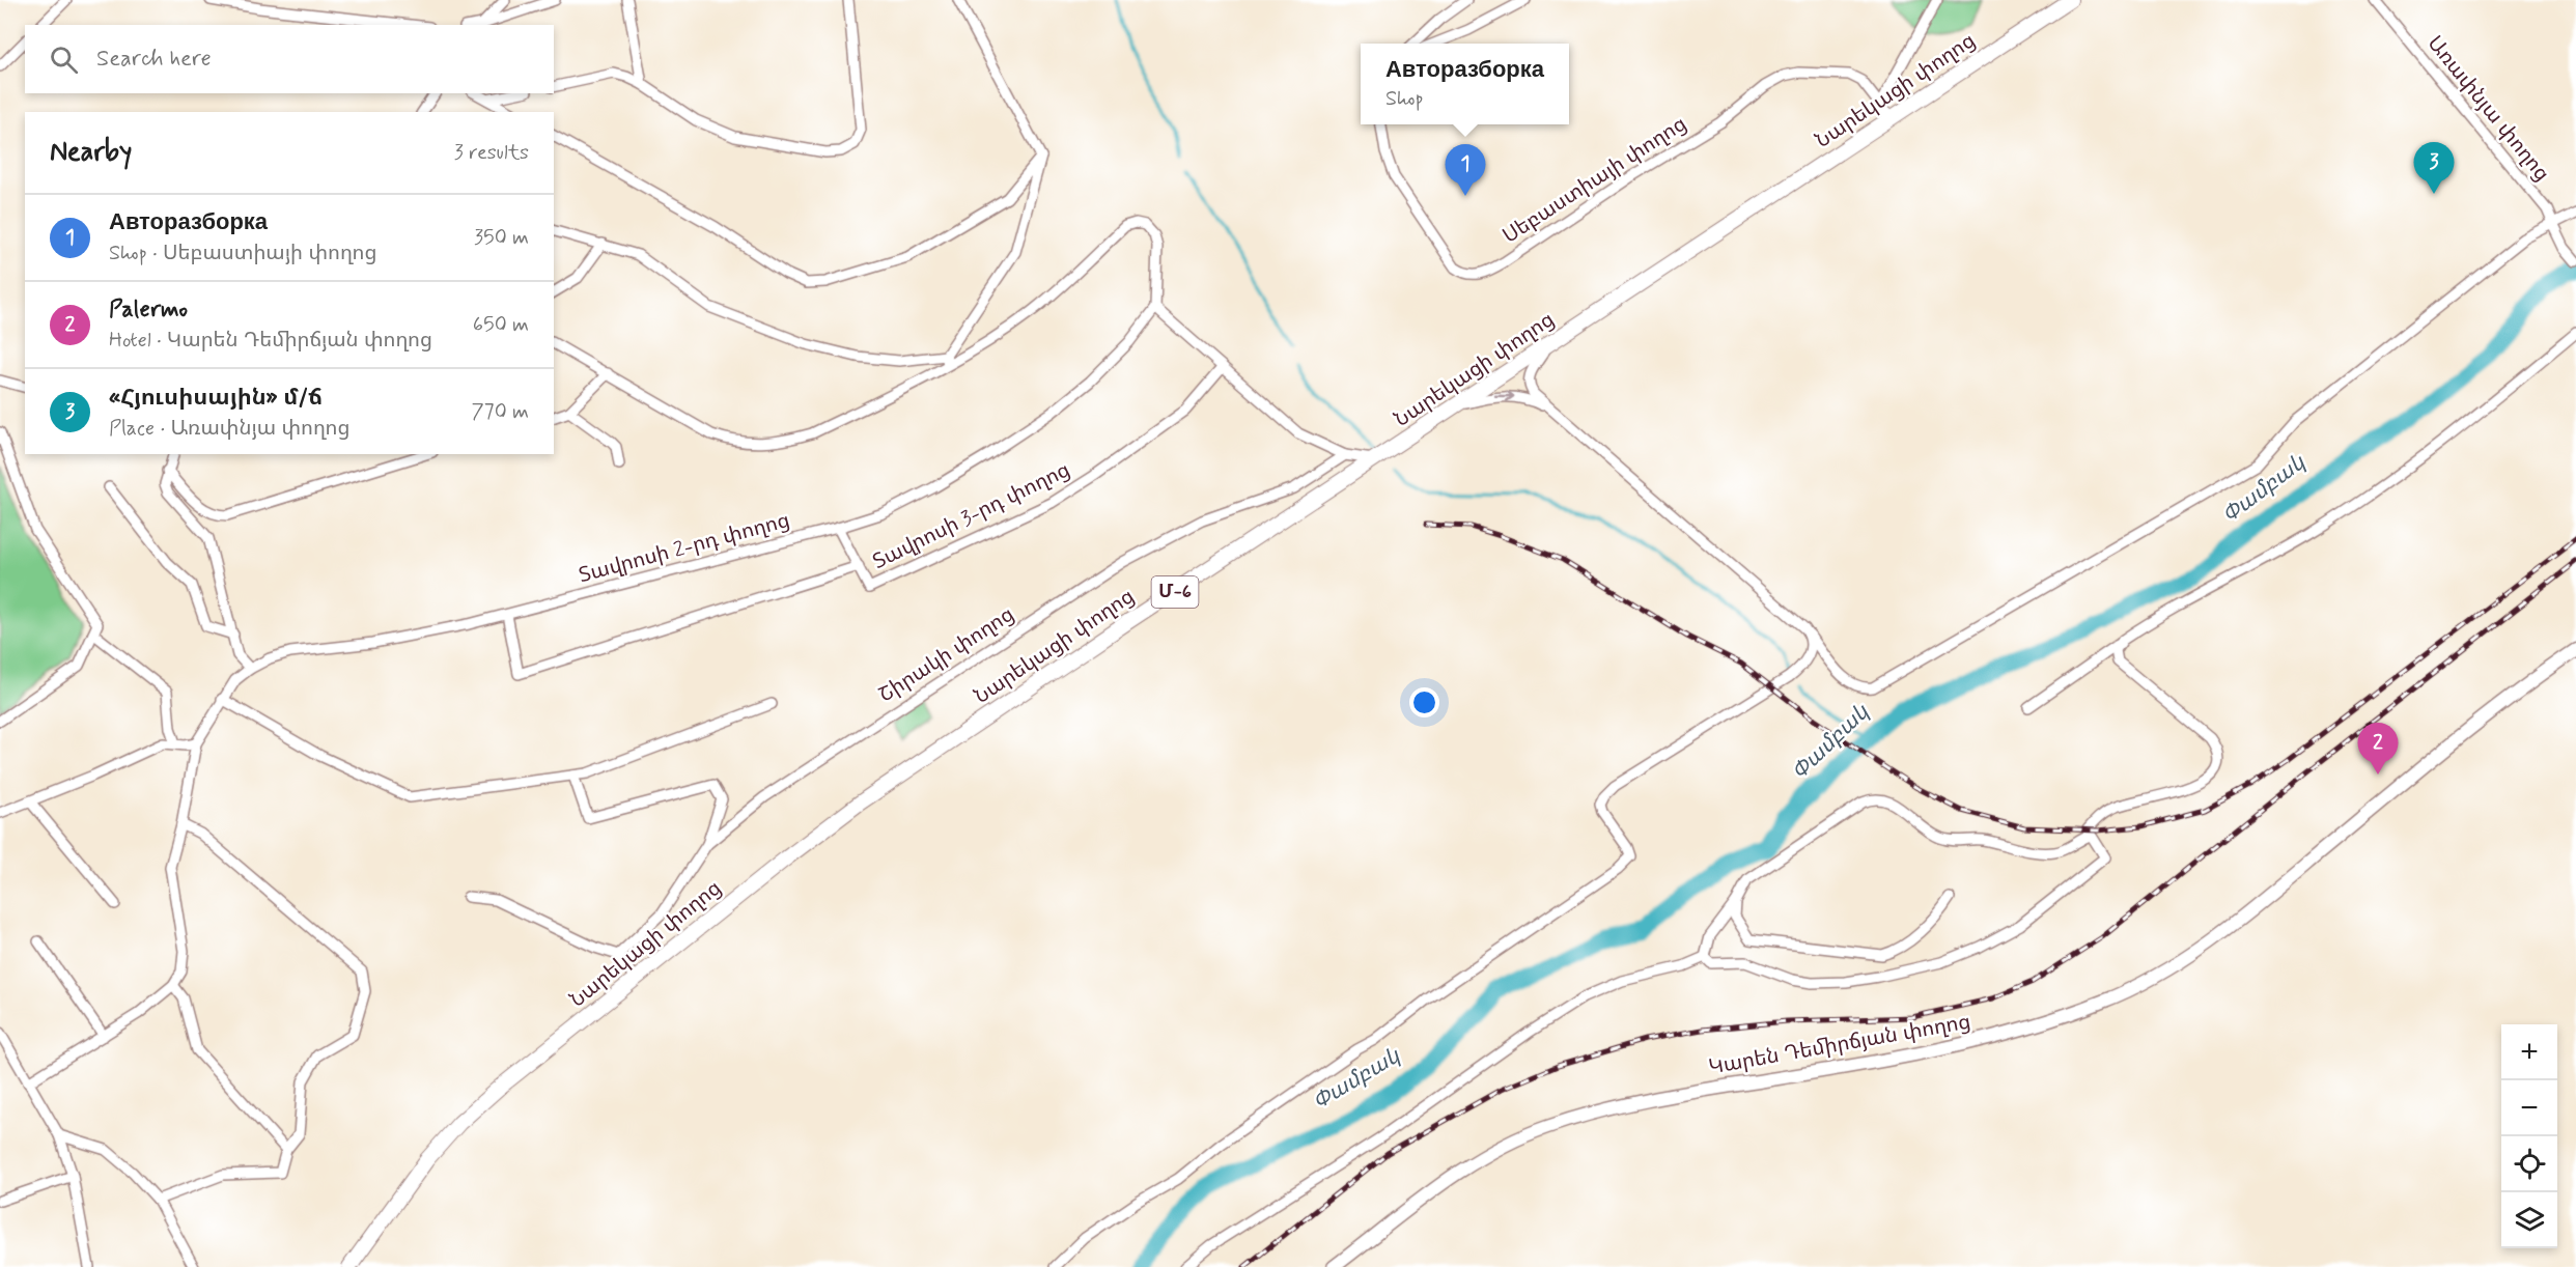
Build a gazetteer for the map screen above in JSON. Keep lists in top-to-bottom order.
{
  "streets": {
    "highway": ["Նարեկացի փողոց", "Մ-6"],
    "main road": ["Կարեն Դեմիրճյան փողոց"],
    "street": [
      "Առափնյա փողոց",
      "Սեբաստիայի փողոց",
      "Տավրոսի 3-րդ փողոց",
      "Տավրոսի 2-րդ փողոց",
      "Շիրակի փողոց"
    ]
  },
  "crossings": [
    ["Նարեկացի փողոց", "Սեբաստիայի փողոց"],
    ["Տավրոսի 3-րդ փողոց", "Տավրոսի 2-րդ փողոց"]
  ],
  "water": ["Փամբակ"],
  "page": {
    "search": "Search here",
    "popup": ["Авторазборка", "Shop"],
    "heading": ["Nearby", "3 results"],
    "pins": ["3", "1", "2"],
    "list": [
      {
        "mark": "1",
        "name": "Авторазборка",
        "note": "Shop · Սեբաստիայի փողոց",
        "value": "350 m"
      },
      {
        "mark": "2",
        "name": "Palermo",
        "note": "Hotel · Կարեն Դեմիրճյան փողոց",
        "value": "650 m"
      },
      {
        "mark": "3",
        "name": "«Հյուսիսային» մ/ճ",
        "note": "Place · Առափնյա փողոց",
        "value": "770 m"
      }
    ],
    "map_buttons": ["+", "−"]
  }
}
